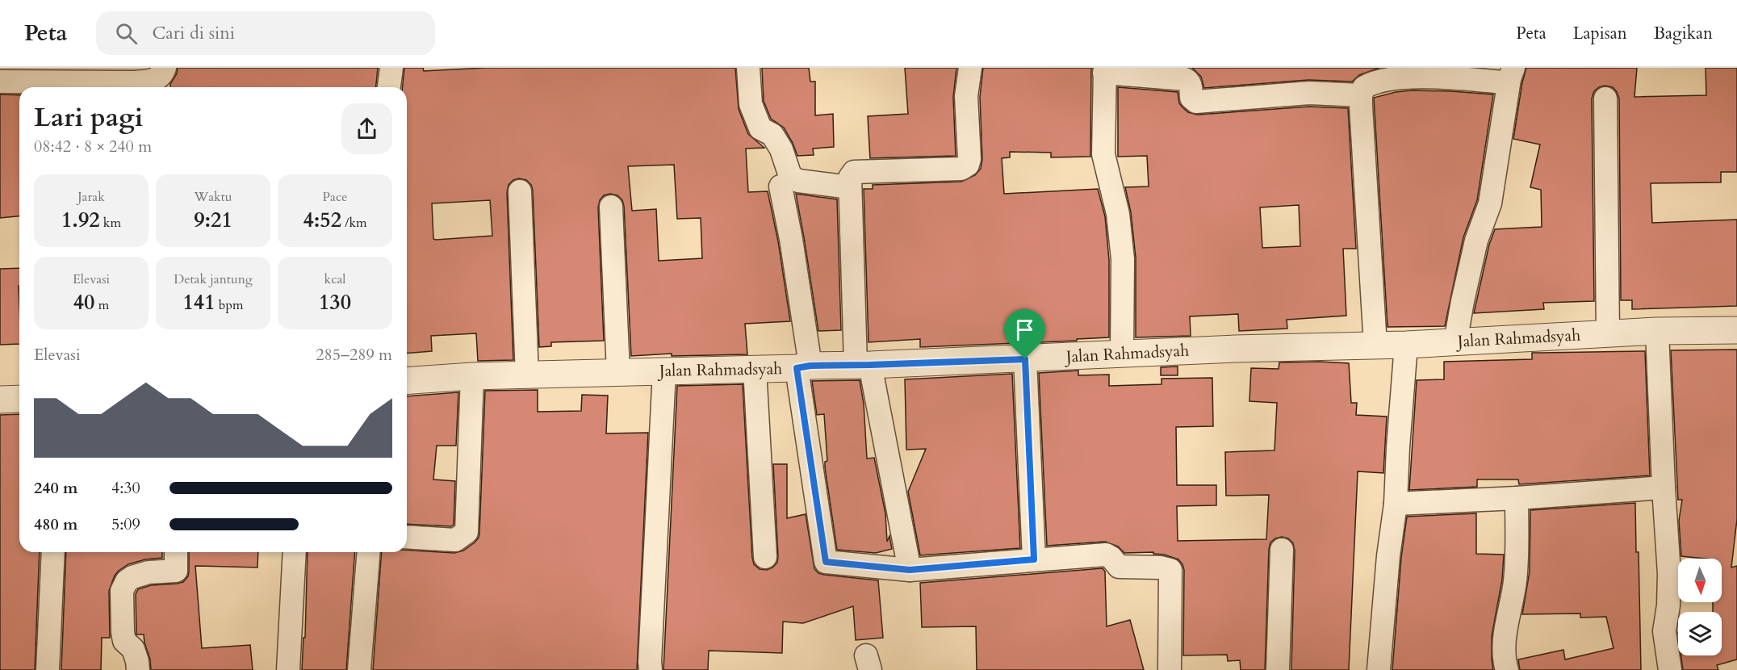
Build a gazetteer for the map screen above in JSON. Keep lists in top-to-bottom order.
{
  "streets": {
    "street": ["Jalan Rahmadsyah"]
  },
  "north": "bottom",
  "page": {
    "header": "Peta",
    "search": "Cari di sini",
    "nav": ["Peta", "Lapisan", "Bagikan"],
    "heading": ["Lari pagi", "08:42 · 8 × 240 m"],
    "stats": [
      ["Jarak", "1.92 km"],
      ["Waktu", "9:21"],
      ["Pace", "4:52 /km"],
      ["Elevasi", "40 m"],
      ["Detak jantung", "141 bpm"],
      ["kcal", "130"]
    ],
    "chart": ["Elevasi", "285–289 m"],
    "list": [
      {
        "name": "240 m",
        "note": "4:30"
      },
      {
        "name": "480 m",
        "note": "5:09"
      }
    ]
  }
}
